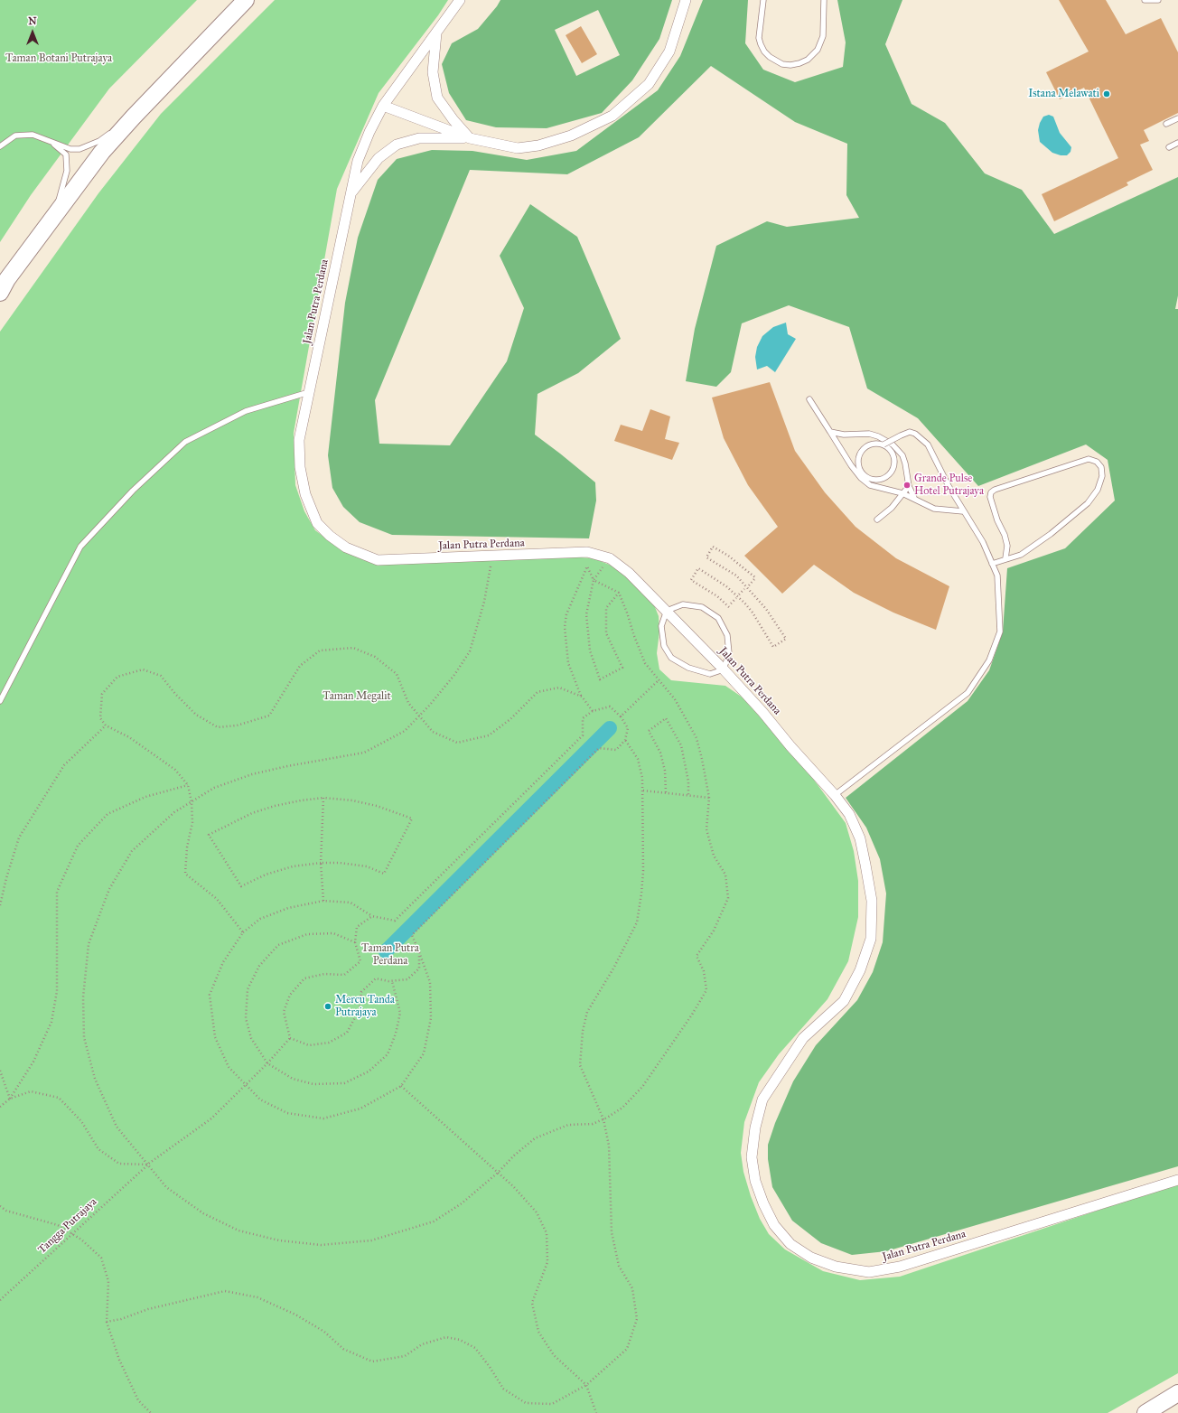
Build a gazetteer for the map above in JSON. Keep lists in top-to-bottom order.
{
  "streets": {
    "street": ["Jalan Putra Perdana"],
    "path": ["Tangga Putrajaya"]
  },
  "parks": ["Taman Botani Putrajaya", "Taman Megalit", "Taman Putra Perdana"],
  "places": ["Istana Melawati", "Grande Pulse Hotel Putrajaya", "Mercu Tanda Putrajaya"],
  "north": "top"
}
